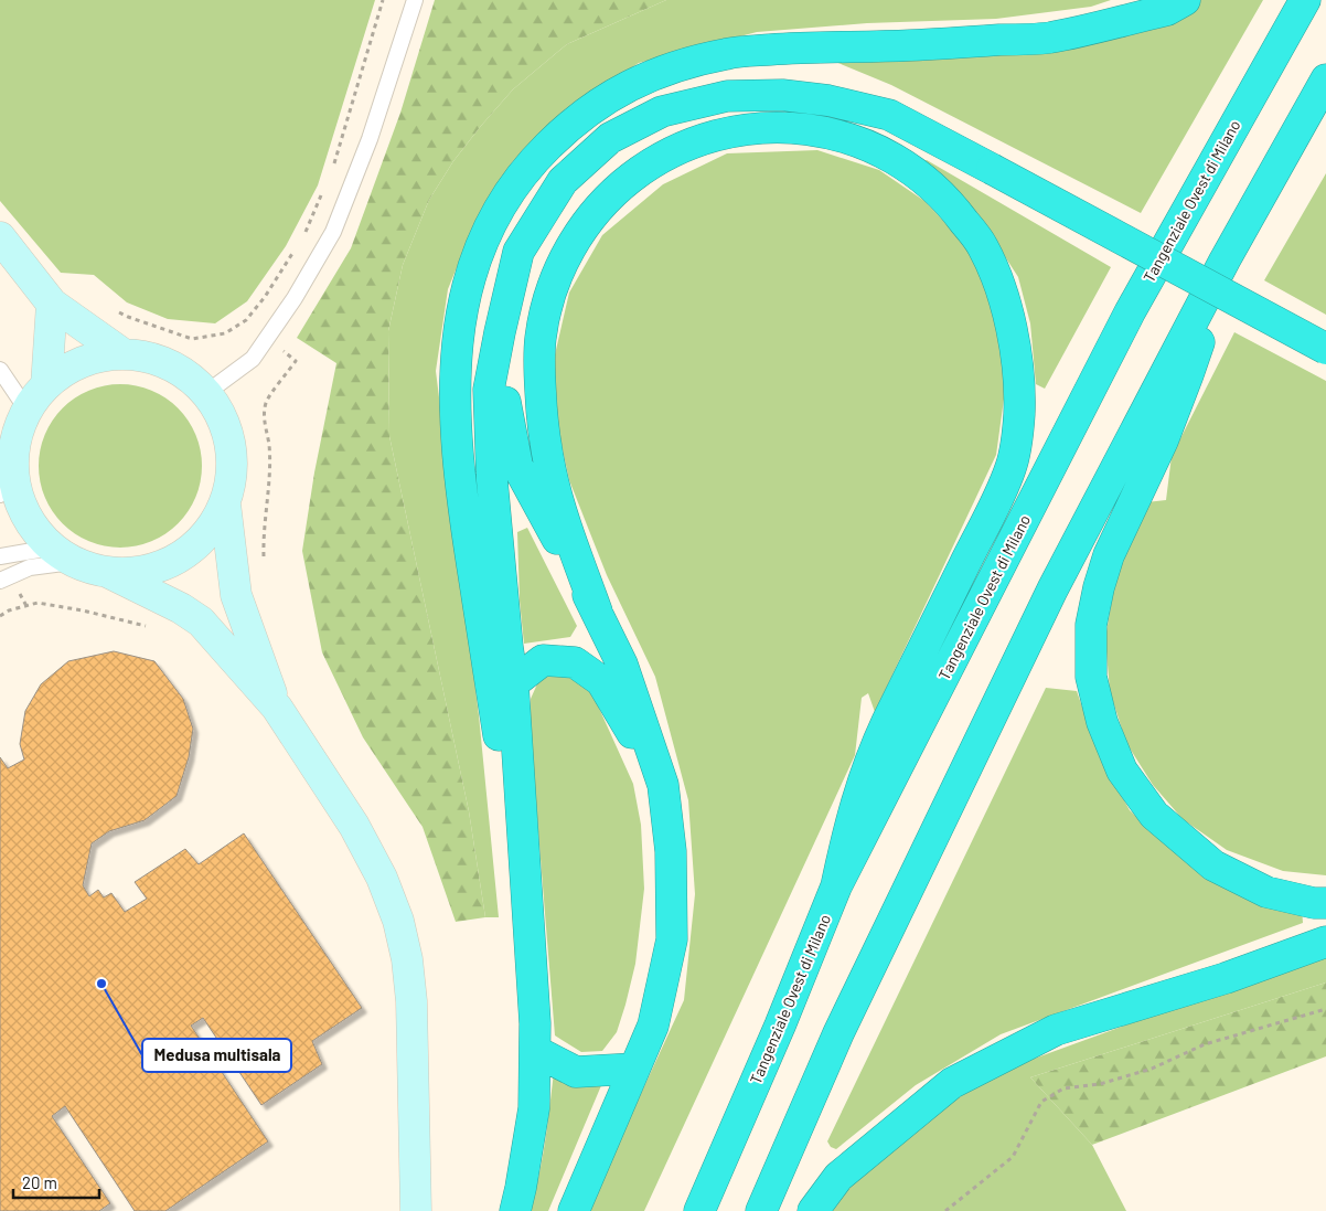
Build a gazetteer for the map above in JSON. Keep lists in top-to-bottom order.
{
  "streets": {
    "highway": ["Tangenziale Ovest di Milano"]
  },
  "places": ["Medusa multisala"],
  "scale_bar": "20 m"
}
